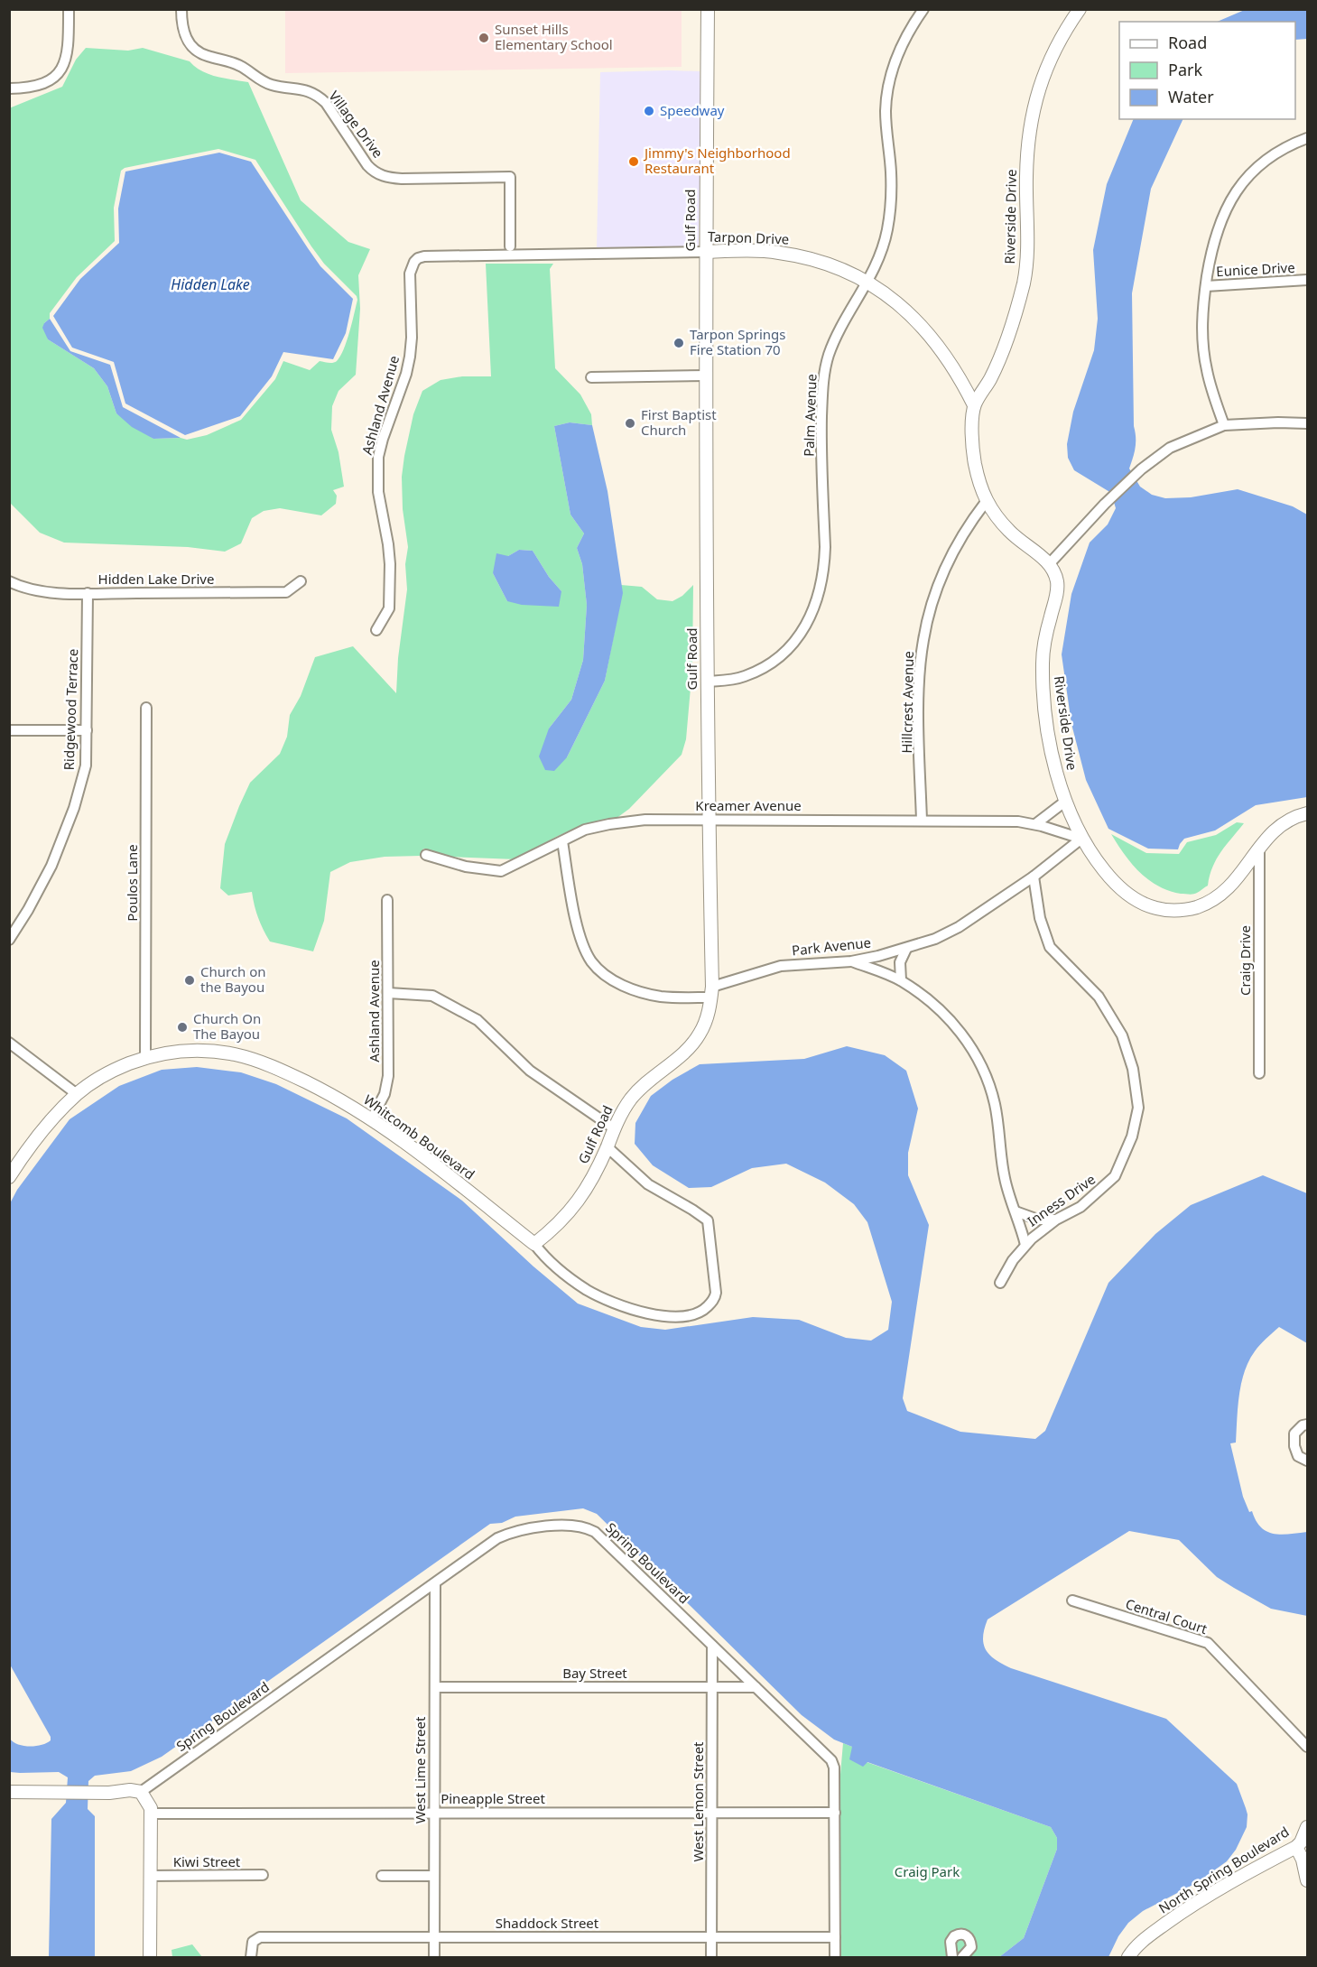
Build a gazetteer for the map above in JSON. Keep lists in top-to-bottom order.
{
  "streets": {
    "street": [
      "Village Drive",
      "Riverside Drive",
      "Gulf Road",
      "Tarpon Drive",
      "Eunice Drive",
      "Ashland Avenue",
      "Palm Avenue",
      "Hidden Lake Drive",
      "Hillcrest Avenue",
      "Ridgewood Terrace",
      "Kreamer Avenue",
      "Poulos Lane",
      "Park Avenue",
      "Craig Drive",
      "Whitcomb Boulevard",
      "Inness Drive",
      "Spring Boulevard",
      "Central Court",
      "Bay Street",
      "West Lime Street",
      "Pineapple Street",
      "West Lemon Street",
      "Kiwi Street",
      "North Spring Boulevard",
      "Shaddock Street"
    ]
  },
  "crossings": [
    ["Riverside Drive", "Tarpon Drive"],
    ["Riverside Drive", "Kreamer Avenue"],
    ["Riverside Drive", "Park Avenue"],
    ["Riverside Drive", "Craig Drive"],
    ["Gulf Road", "Tarpon Drive"],
    ["Gulf Road", "Palm Avenue"],
    ["Gulf Road", "Kreamer Avenue"],
    ["Gulf Road", "Park Avenue"],
    ["Gulf Road", "Whitcomb Boulevard"],
    ["Tarpon Drive", "Ashland Avenue"],
    ["Tarpon Drive", "Palm Avenue"],
    ["Ashland Avenue", "Whitcomb Boulevard"],
    ["Hidden Lake Drive", "Ridgewood Terrace"],
    ["Hillcrest Avenue", "Kreamer Avenue"],
    ["Kreamer Avenue", "Park Avenue"],
    ["Poulos Lane", "Whitcomb Boulevard"],
    ["Park Avenue", "Inness Drive"],
    ["Spring Boulevard", "Bay Street"],
    ["Spring Boulevard", "West Lime Street"],
    ["Spring Boulevard", "Pineapple Street"],
    ["Spring Boulevard", "West Lemon Street"],
    ["Spring Boulevard", "Shaddock Street"],
    ["Bay Street", "West Lime Street"],
    ["Bay Street", "West Lemon Street"],
    ["West Lime Street", "Pineapple Street"],
    ["West Lime Street", "Shaddock Street"],
    ["Pineapple Street", "West Lemon Street"],
    ["West Lemon Street", "Shaddock Street"]
  ],
  "water": ["Hidden Lake"],
  "parks": ["Craig Park"],
  "places": [
    "Sunset Hills Elementary School",
    "Speedway",
    "Jimmy's Neighborhood Restaurant",
    "Tarpon Springs Fire Station 70",
    "First Baptist Church",
    "Church on the Bayou",
    "Church On The Bayou"
  ],
  "legend": ["Road", "Park", "Water"]
}
